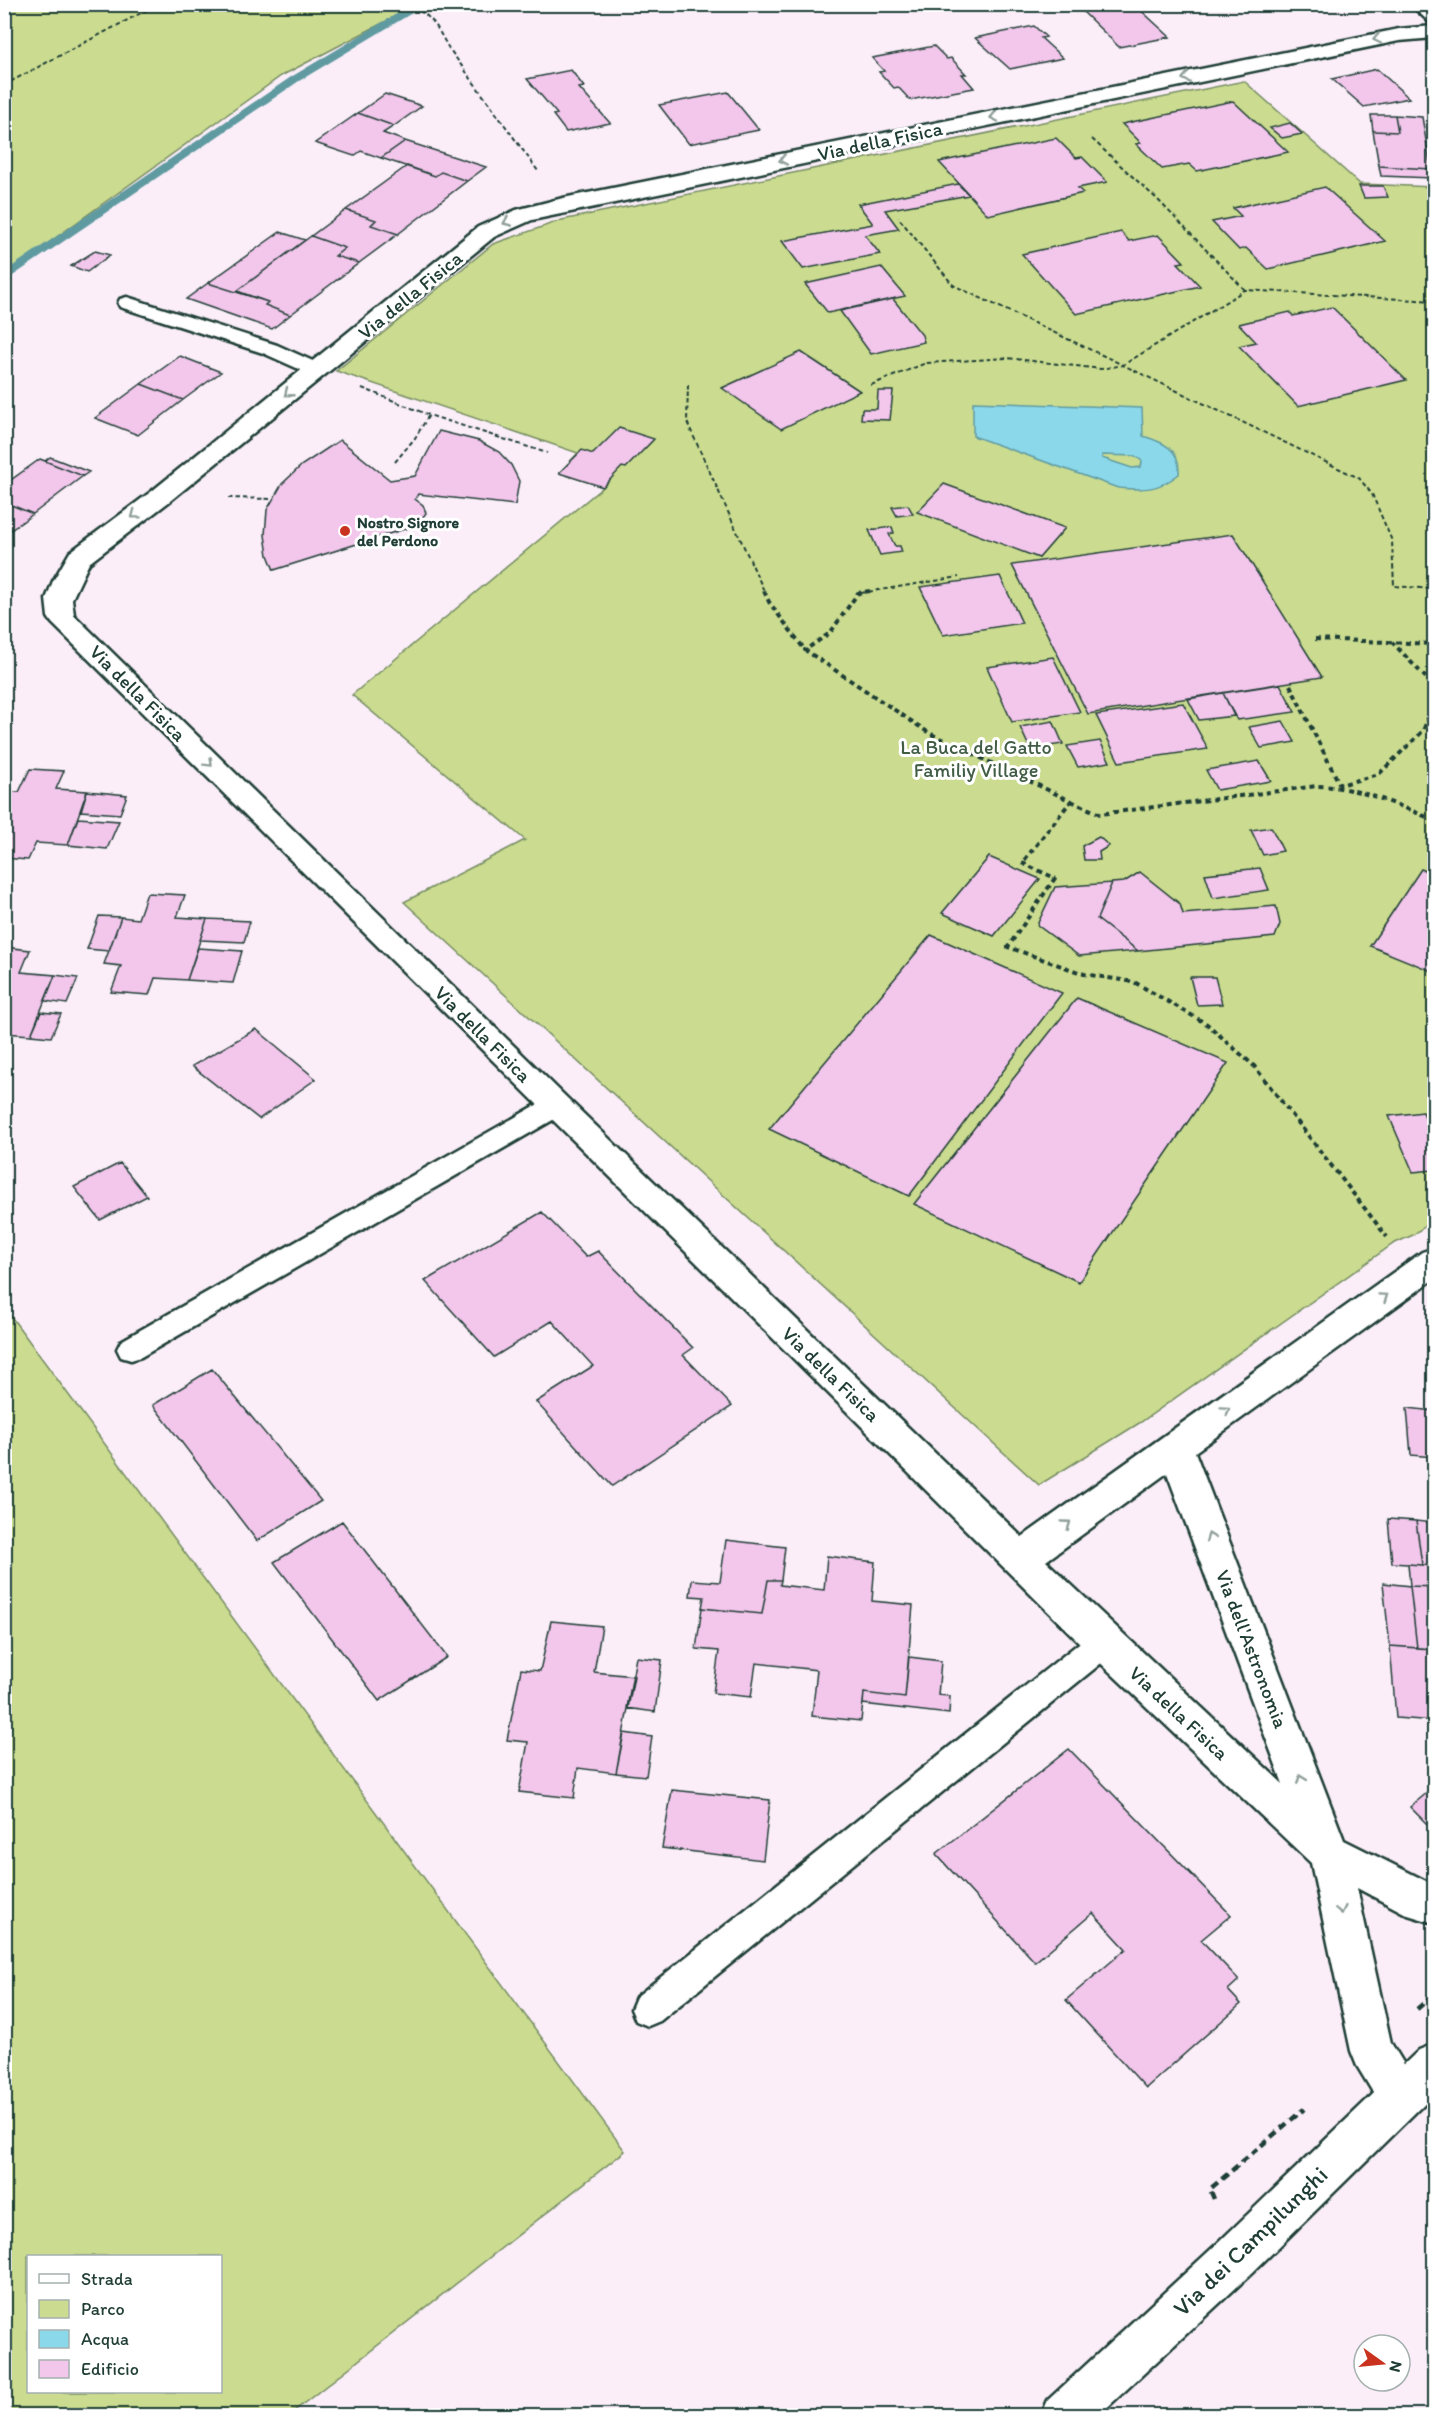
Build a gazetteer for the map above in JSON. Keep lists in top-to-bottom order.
{
  "streets": {
    "street": ["Via della Fisica", "Via dell'Astronomia", "Via dei Campilunghi"]
  },
  "crossings": [
    ["Via della Fisica", "Via dell'Astronomia"]
  ],
  "one_way": ["Via dell'Astronomia"],
  "parks": ["La Buca del Gatto Familiy Village"],
  "places": ["Nostro Signore del Perdono"],
  "legend": [
    "Strada",
    "Parco",
    "Acqua",
    "Edificio"
  ],
  "north": "right"
}
